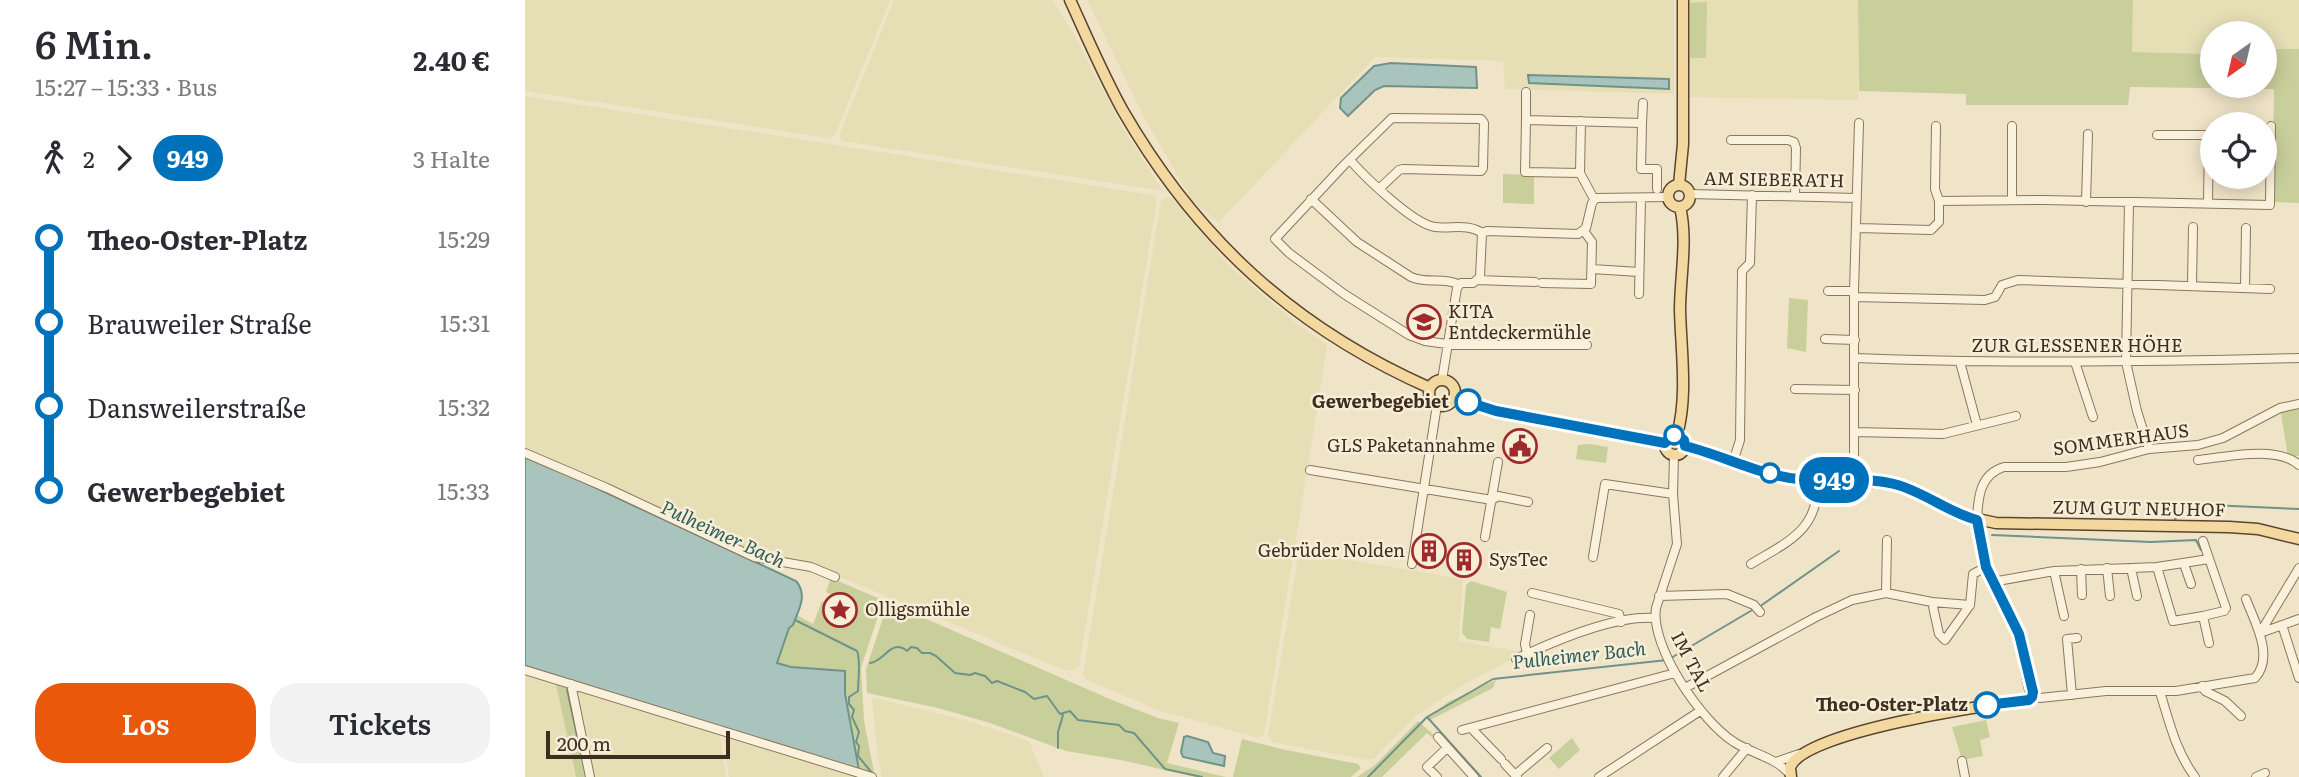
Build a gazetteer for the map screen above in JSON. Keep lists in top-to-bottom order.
{
  "streets": {
    "main road": ["ZUM GUT NEUHOF"],
    "street": [
      "AM SIEBERATH",
      "ZUR GLESSENER HÖHE",
      "SOMMERHAUS",
      "IM TAL"
    ]
  },
  "crossings": [
    ["SOMMERHAUS", "ZUM GUT NEUHOF"],
    ["ZUM GUT NEUHOF", "IM TAL"]
  ],
  "water": ["Pulheimer Bach"],
  "places": {
    "school or university": ["KITA Entdeckermühle"],
    "other": ["Gewerbegebiet", "Theo-Oster-Platz"],
    "public building": ["GLS Paketannahme"],
    "building": ["Gebrüder Nolden", "SysTec"],
    "place": ["Olligsmühle"]
  },
  "lines": ["bus line 949"],
  "scale_bar": "200 m",
  "north": "bottom left",
  "page": {
    "heading": ["6 Min.", "15:27 – 15:33 · Bus", "2.40 €"],
    "on_map": "949",
    "legs": ["2", "949", "3 Halte"],
    "list": [
      {
        "name": "Theo-Oster-Platz",
        "value": "15:29"
      },
      {
        "name": "Brauweiler Straße",
        "value": "15:31"
      },
      {
        "name": "Dansweilerstraße",
        "value": "15:32"
      },
      {
        "name": "Gewerbegebiet",
        "value": "15:33"
      }
    ],
    "buttons": ["Los", "Tickets"],
    "scale": "200 m"
  }
}
